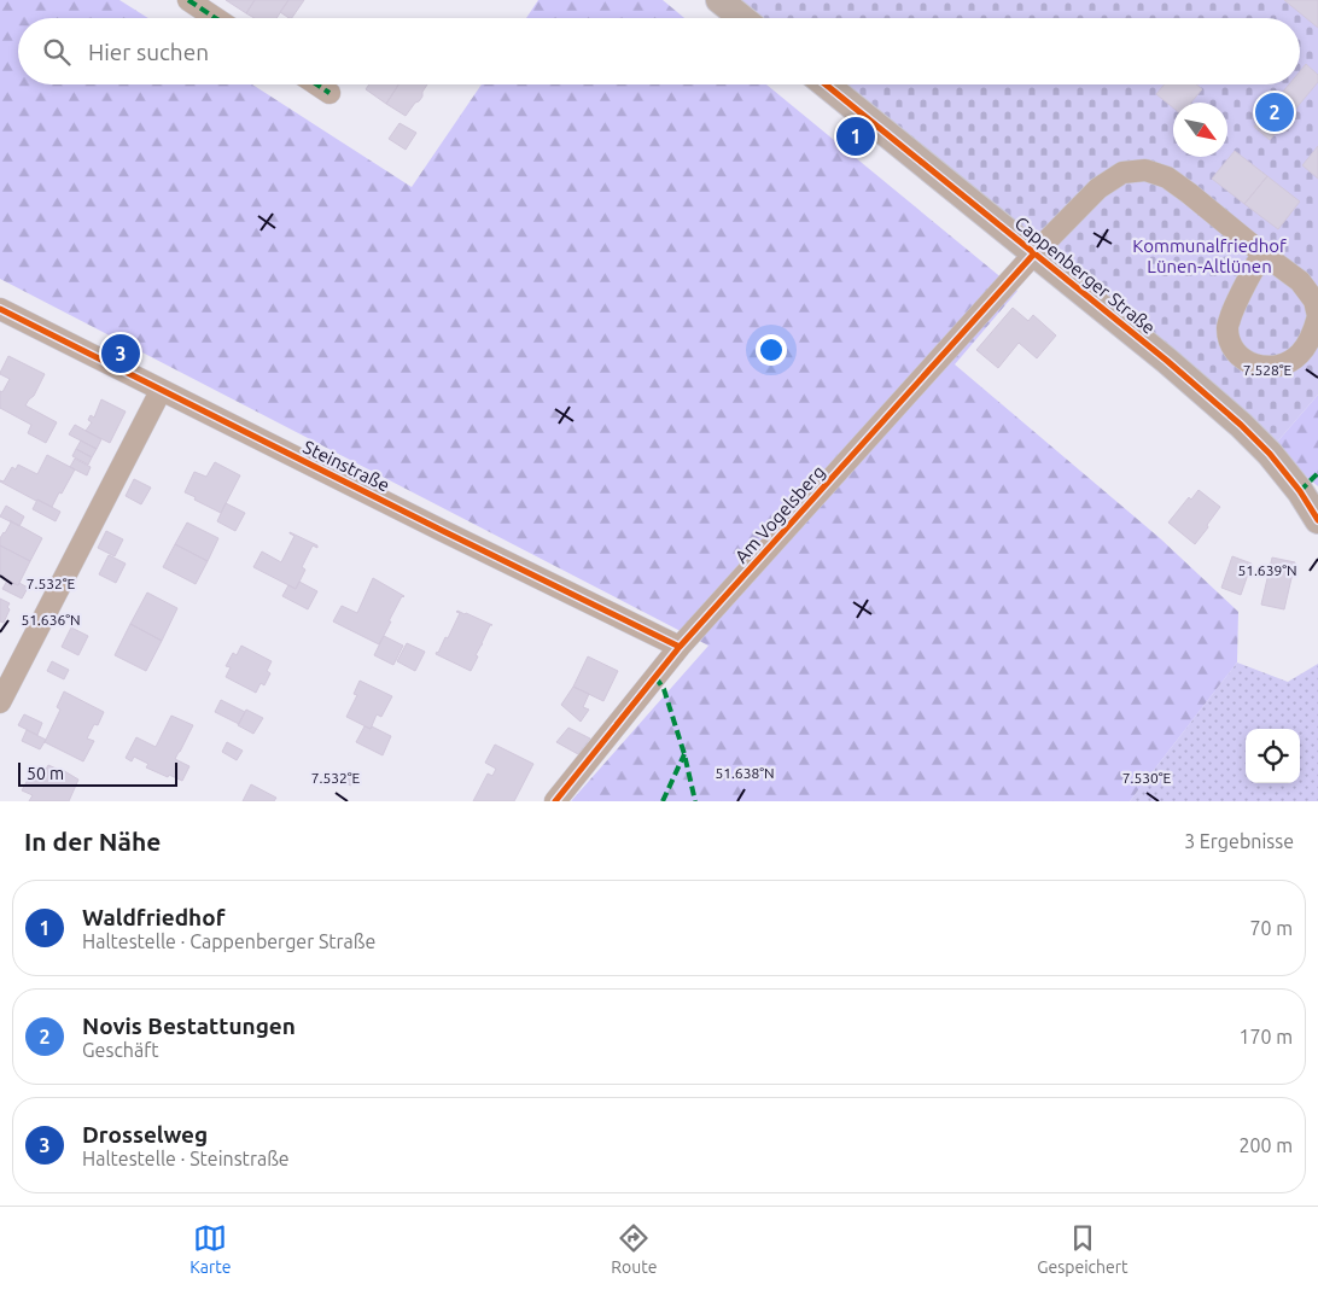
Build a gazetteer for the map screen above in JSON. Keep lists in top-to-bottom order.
{
  "streets": {
    "main road": ["Cappenberger Straße"],
    "street": ["Steinstraße", "Am Vogelsberg"]
  },
  "crossings": [
    ["Cappenberger Straße", "Am Vogelsberg"],
    ["Steinstraße", "Am Vogelsberg"]
  ],
  "parks": ["Kommunalfriedhof Lünen-Altlünen"],
  "scale_bar": "50 m",
  "north": "bottom right",
  "page": {
    "search": "Hier suchen",
    "pins": ["2", "1", "3"],
    "scale": "50 m",
    "heading": ["In der Nähe", "3 Ergebnisse"],
    "list": [
      {
        "mark": "1",
        "name": "Waldfriedhof",
        "note": "Haltestelle · Cappenberger Straße",
        "value": "70 m"
      },
      {
        "mark": "2",
        "name": "Novis Bestattungen",
        "note": "Geschäft",
        "value": "170 m"
      },
      {
        "mark": "3",
        "name": "Drosselweg",
        "note": "Haltestelle · Steinstraße",
        "value": "200 m"
      }
    ],
    "nav": ["Karte", "Route", "Gespeichert"]
  },
  "coordinates": [
    "7.528°E",
    "51.639°N",
    "7.532°E",
    "51.636°N",
    "51.638°N",
    "7.530°E"
  ]
}
